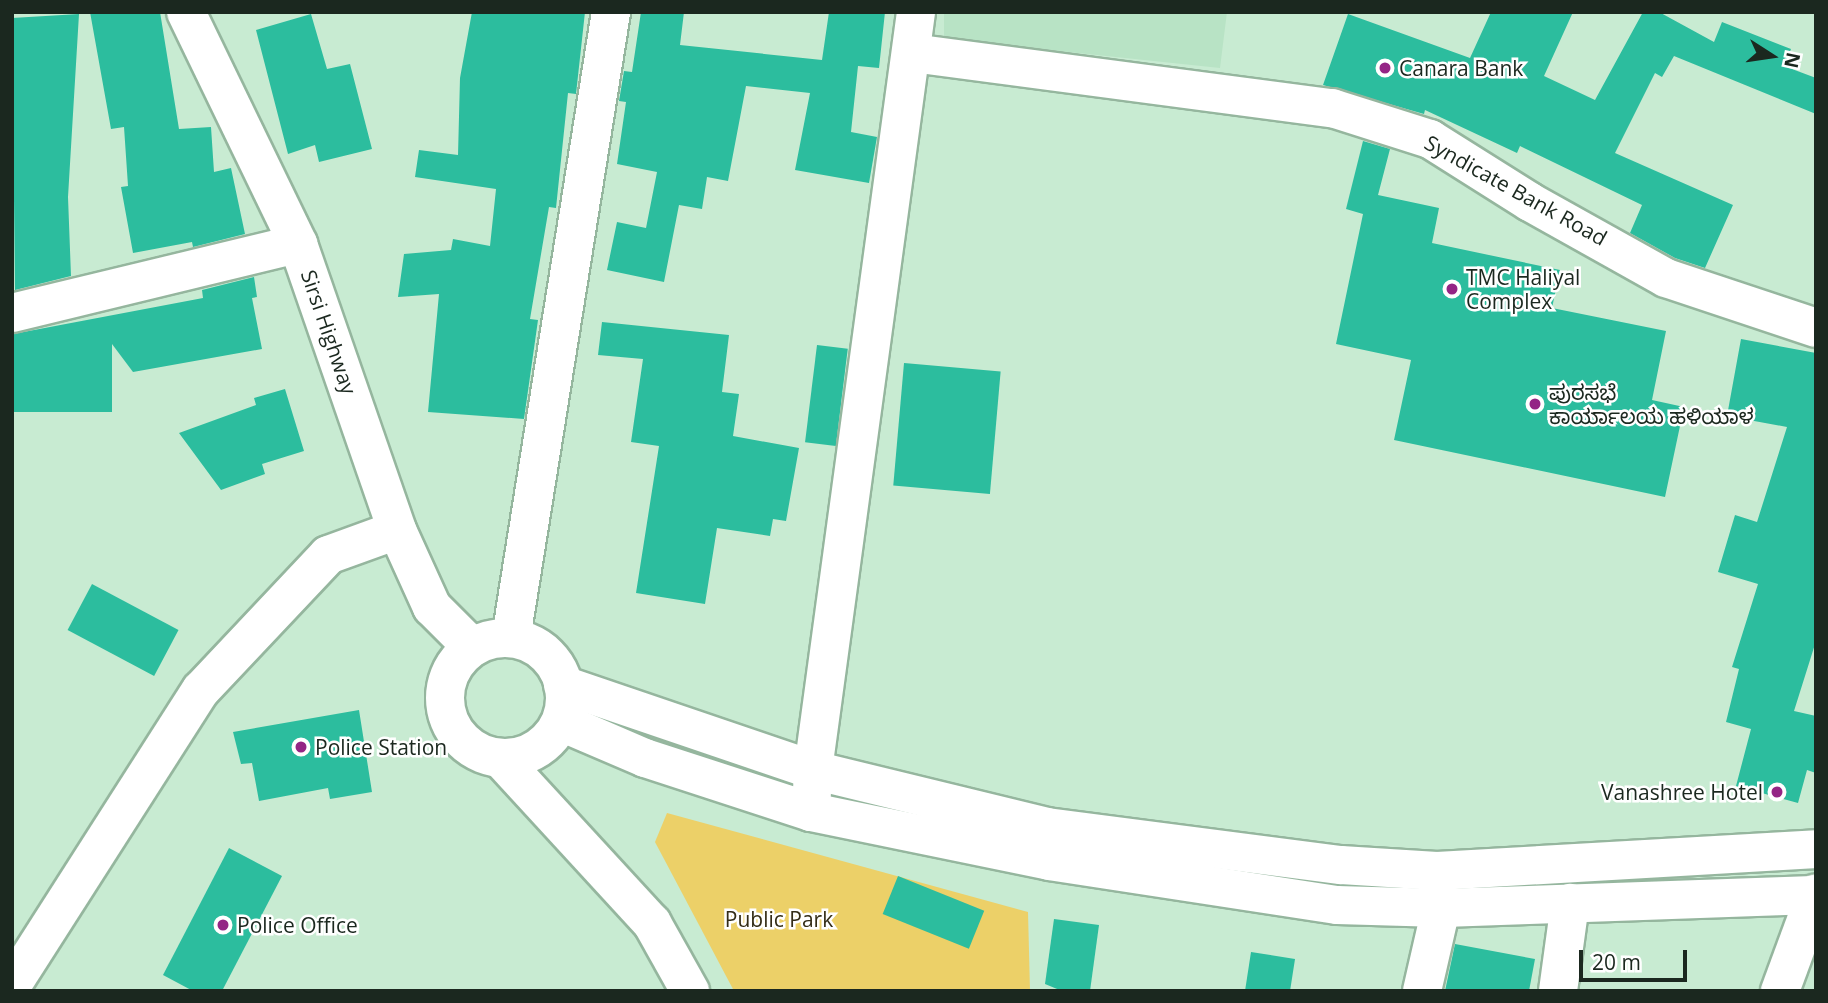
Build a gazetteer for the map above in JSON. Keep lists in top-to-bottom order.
{
  "streets": {
    "main road": ["Syndicate Bank Road", "Sirsi Highway"]
  },
  "parks": ["Public Park"],
  "places": [
    "Canara Bank",
    "TMC Haliyal Complex",
    "ಪುರಸಭೆ ಕಾರ್ಯಾಲಯ ಹಳಿಯಾಳ",
    "Police Station",
    "Vanashree Hotel",
    "Police Office"
  ],
  "scale_bar": "20 m",
  "north": "right"
}
